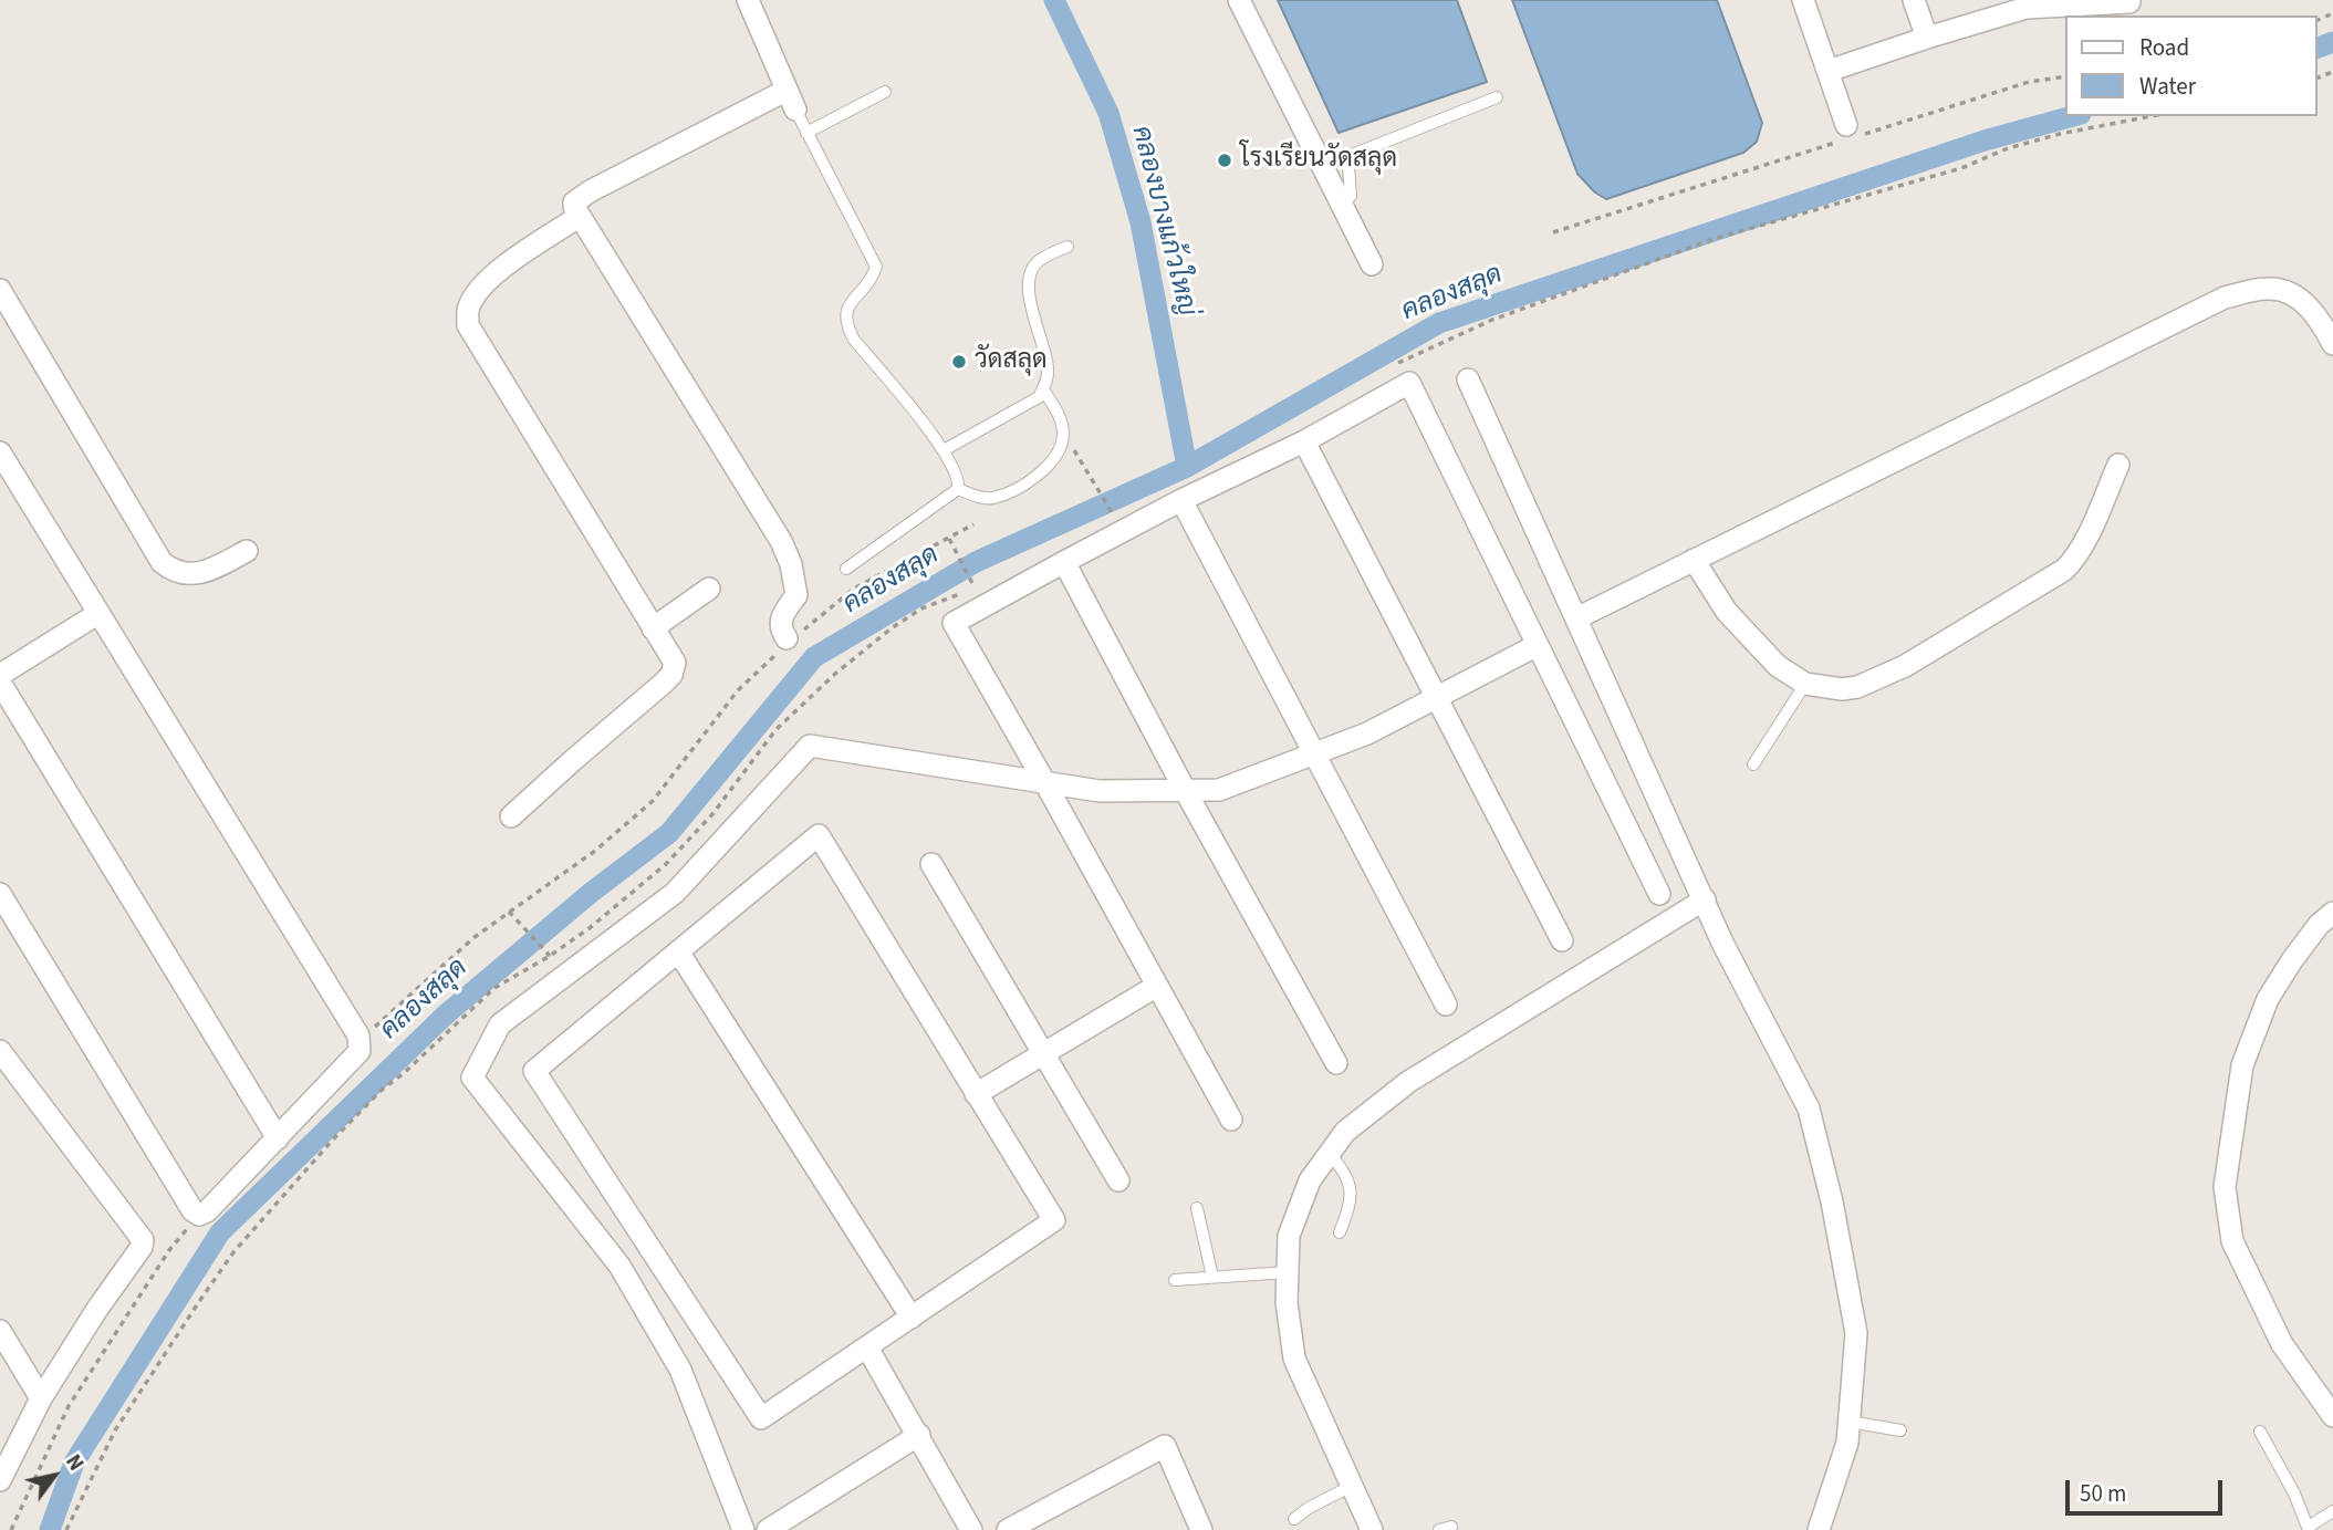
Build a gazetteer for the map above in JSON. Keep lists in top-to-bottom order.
{
  "water": ["คลองบางแก้วใหญ่", "คลองสลุด"],
  "places": ["โรงเรียนวัดสลุด", "วัดสลุด"],
  "legend": ["Road", "Water"],
  "scale_bar": "50 m",
  "north": "top right"
}
